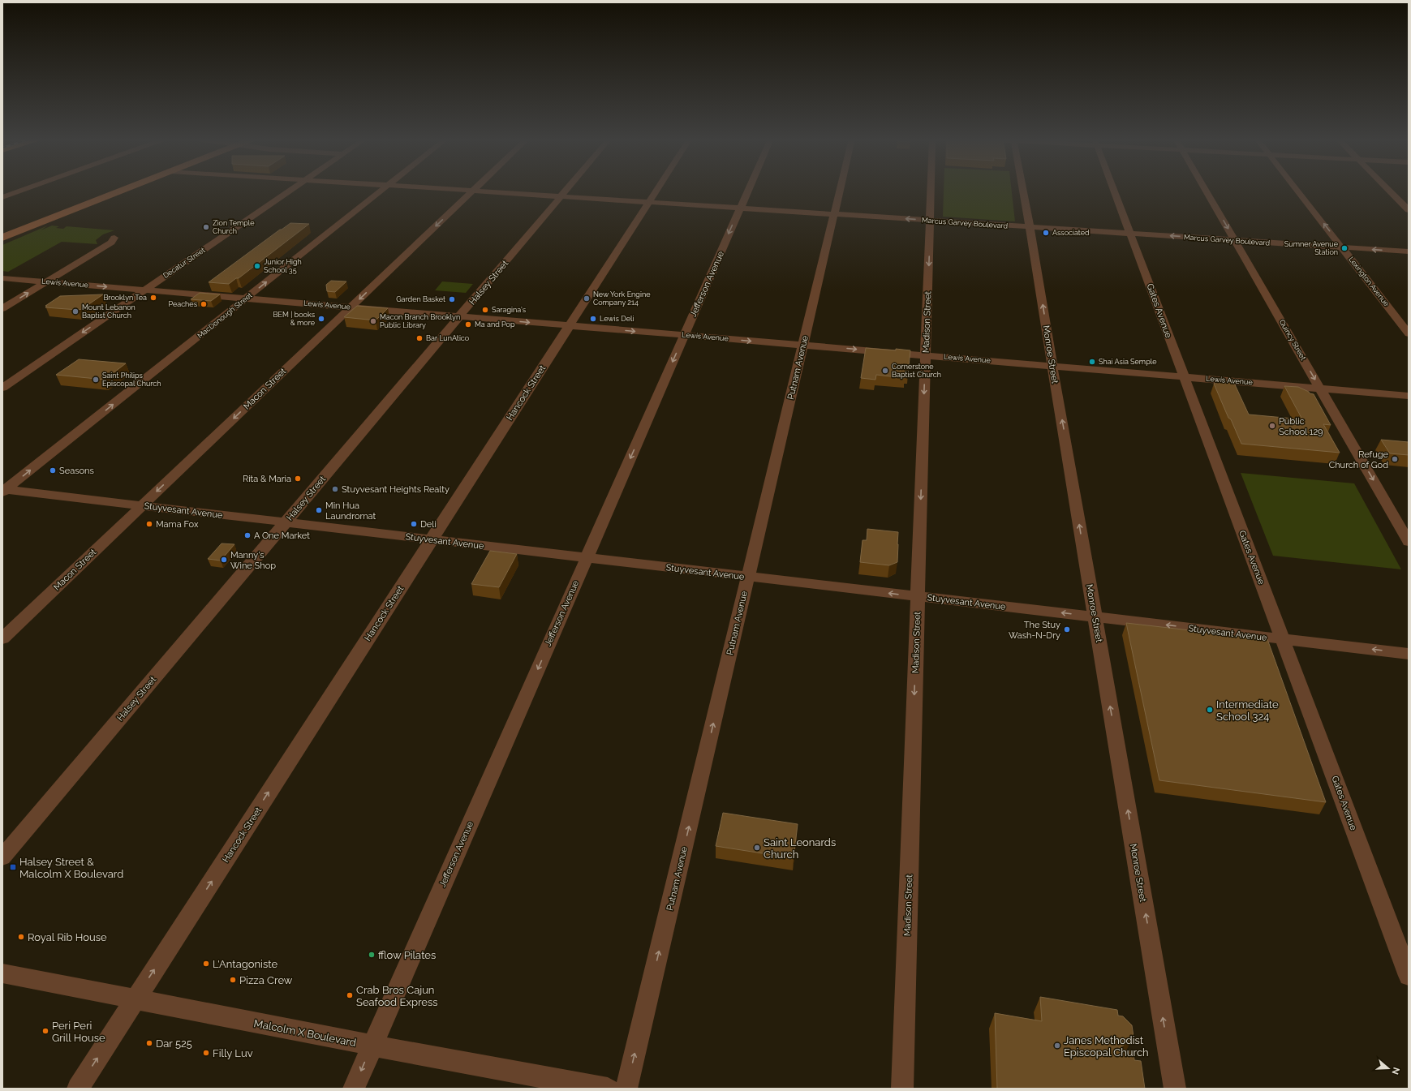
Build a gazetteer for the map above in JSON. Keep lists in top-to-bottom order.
{
  "streets": {
    "street": [
      "Marcus Garvey Boulevard",
      "Decatur Street",
      "Lexington Avenue",
      "Halsey Street",
      "Lewis Avenue",
      "Jefferson Avenue",
      "Gates Avenue",
      "MacDonough Street",
      "Madison Street",
      "Quincy Street",
      "Monroe Street",
      "Putnam Avenue",
      "Macon Street",
      "Hancock Street",
      "Stuyvesant Avenue",
      "Malcolm X Boulevard"
    ]
  },
  "crossings": [
    ["Marcus Garvey Boulevard", "Lexington Avenue"],
    ["Marcus Garvey Boulevard", "Halsey Street"],
    ["Marcus Garvey Boulevard", "Jefferson Avenue"],
    ["Marcus Garvey Boulevard", "Gates Avenue"],
    ["Marcus Garvey Boulevard", "Madison Street"],
    ["Marcus Garvey Boulevard", "Quincy Street"],
    ["Marcus Garvey Boulevard", "Monroe Street"],
    ["Marcus Garvey Boulevard", "Putnam Avenue"],
    ["Marcus Garvey Boulevard", "Macon Street"],
    ["Marcus Garvey Boulevard", "Hancock Street"],
    ["Decatur Street", "Lewis Avenue"],
    ["Halsey Street", "Lewis Avenue"],
    ["Halsey Street", "Stuyvesant Avenue"],
    ["Lewis Avenue", "Jefferson Avenue"],
    ["Lewis Avenue", "Gates Avenue"],
    ["Lewis Avenue", "MacDonough Street"],
    ["Lewis Avenue", "Madison Street"],
    ["Lewis Avenue", "Quincy Street"],
    ["Lewis Avenue", "Monroe Street"],
    ["Lewis Avenue", "Putnam Avenue"],
    ["Lewis Avenue", "Macon Street"],
    ["Lewis Avenue", "Hancock Street"],
    ["Jefferson Avenue", "Stuyvesant Avenue"],
    ["Jefferson Avenue", "Malcolm X Boulevard"],
    ["Gates Avenue", "Stuyvesant Avenue"],
    ["MacDonough Street", "Stuyvesant Avenue"],
    ["Madison Street", "Stuyvesant Avenue"],
    ["Monroe Street", "Stuyvesant Avenue"],
    ["Putnam Avenue", "Stuyvesant Avenue"],
    ["Macon Street", "Stuyvesant Avenue"],
    ["Hancock Street", "Stuyvesant Avenue"],
    ["Hancock Street", "Malcolm X Boulevard"]
  ],
  "one_way": [
    "Lexington Avenue",
    "Lewis Avenue",
    "Jefferson Avenue",
    "MacDonough Street",
    "Madison Street",
    "Quincy Street",
    "Monroe Street",
    "Putnam Avenue",
    "Macon Street",
    "Hancock Street",
    "Stuyvesant Avenue"
  ],
  "places": {
    "other": [
      "Zion Temple Church",
      "Associated",
      "Sumner Avenue Station",
      "Junior High School 35",
      "Brooklyn Tea",
      "New York Engine Company 214",
      "Garden Basket",
      "Peaches",
      "Saragina's",
      "Mount Lebanon Baptist Church",
      "BEM | books & more",
      "Lewis Deli",
      "Macon Branch Brooklyn Public Library",
      "Ma and Pop",
      "Bar LunAtico",
      "Shai Asia Semple",
      "Cornerstone Baptist Church",
      "Saint Philips Episcopal Church",
      "Public School 129",
      "Refuge Church of God",
      "Seasons",
      "Rita & Maria",
      "Stuyvesant Heights Realty",
      "Min Hua Laundromat",
      "Mama Fox",
      "Deli",
      "A One Market",
      "Manny's Wine Shop",
      "The Stuy Wash-N-Dry",
      "Intermediate School 324",
      "Saint Leonards Church",
      "Royal Rib House",
      "fflow Pilates",
      "L'Antagoniste",
      "Pizza Crew",
      "Crab Bros Cajun Seafood Express",
      "Peri Peri Grill House",
      "Dar 525",
      "Janes Methodist Episcopal Church",
      "Filly Luv"
    ],
    "transit": ["Halsey Street & Malcolm X Boulevard"]
  },
  "north": "right"
}
